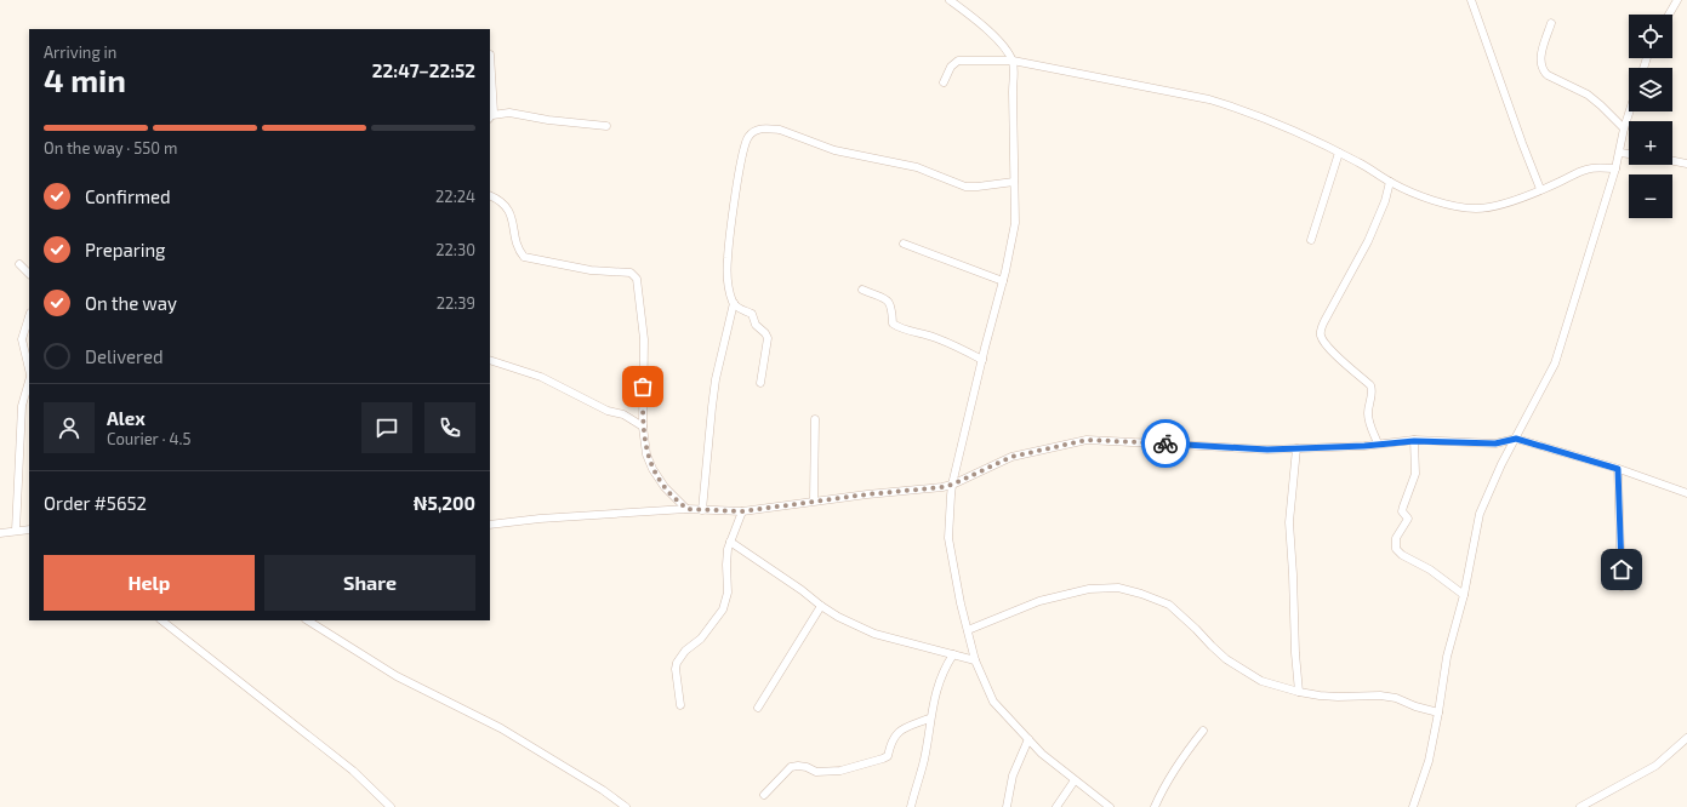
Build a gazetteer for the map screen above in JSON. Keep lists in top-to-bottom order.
{
  "page": {
    "map_buttons": ["+", "−"],
    "heading": ["4 min", "Arriving in", "22:47–22:52"],
    "panel": [
      "Alex",
      "Courier · 4.5",
      "Order #5652",
      "₦5,200"
    ],
    "bar": "On the way · 550 m",
    "list": [
      ["Confirmed", "22:24"],
      ["Preparing", "22:30"],
      ["On the way", "22:39"],
      "Delivered"
    ],
    "buttons": ["Help", "Share"]
  }
}
